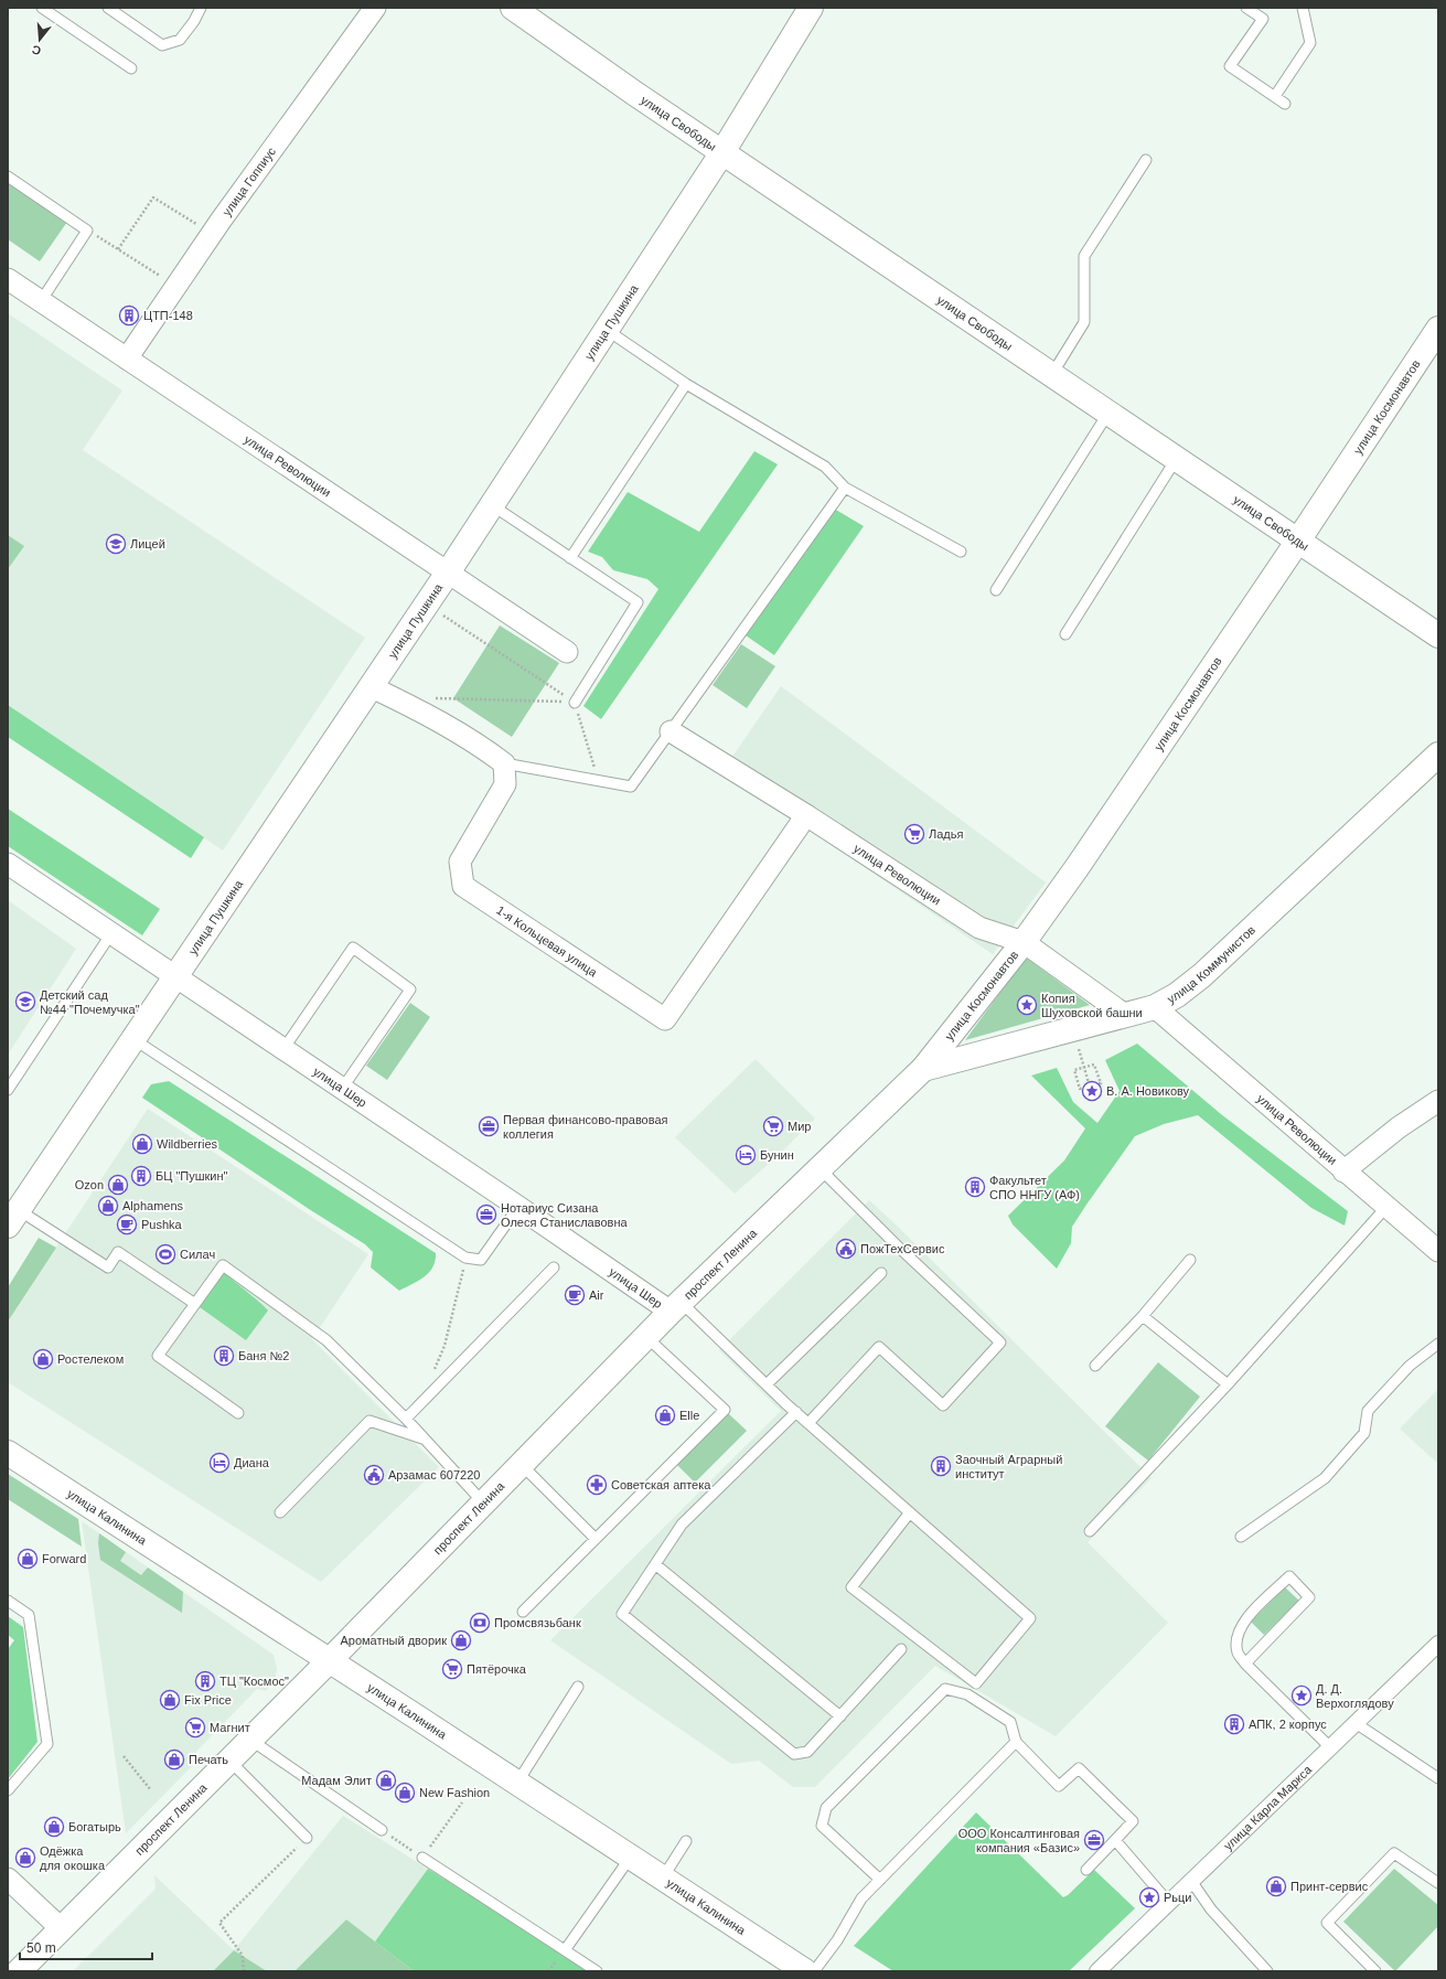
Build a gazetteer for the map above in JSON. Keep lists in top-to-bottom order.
{
  "streets": {
    "street": [
      "улица Свободы",
      "улица Гоппиус",
      "улица Пушкина",
      "улица Космонавтов",
      "улица Революции",
      "1-я Кольцевая улица",
      "улица Коммунистов",
      "улица Шер",
      "проспект Ленина",
      "улица Калинина",
      "улица Карла Маркса"
    ]
  },
  "crossings": [
    ["улица Свободы", "улица Пушкина"],
    ["улица Свободы", "улица Космонавтов"],
    ["улица Гоппиус", "улица Революции"],
    ["улица Пушкина", "улица Революции"],
    ["улица Пушкина", "улица Шер"],
    ["улица Космонавтов", "улица Революции"],
    ["улица Космонавтов", "улица Коммунистов"],
    ["улица Космонавтов", "проспект Ленина"],
    ["улица Революции", "1-я Кольцевая улица"],
    ["улица Революции", "улица Коммунистов"],
    ["улица Коммунистов", "проспект Ленина"],
    ["улица Шер", "проспект Ленина"],
    ["проспект Ленина", "улица Калинина"]
  ],
  "places": {
    "building": [
      "ЦТП-148",
      "БЦ \"Пушкин\"",
      "Факультет СПО ННГУ (АФ)",
      "Баня №2",
      "Заочный Аграрный институт",
      "ТЦ \"Космос\"",
      "АПК, 2 корпус"
    ],
    "school or university": ["Лицей", "Детский сад №44 \"Почемучка\""],
    "supermarket": [
      "Ладья",
      "Мир",
      "Пятёрочка",
      "Магнит"
    ],
    "place": [
      "Копия Шуховской башни",
      "В. А. Новикову",
      "Д. Д. Верхоглядову",
      "Рьци"
    ],
    "office": ["Первая финансово-правовая коллегия", "Нотариус Сизана Олеся Станиславовна", "ООО Консалтинговая компания «Базис»"],
    "shop": [
      "Wildberries",
      "Ozon",
      "Alphamens",
      "Ростелеком",
      "Elle",
      "Forward",
      "Ароматный дворик",
      "Fix Price",
      "Печать",
      "Мадам Элит",
      "New Fashion",
      "Богатырь",
      "Одёжка для окошка",
      "Принт-сервис"
    ],
    "hotel": ["Бунин", "Диана"],
    "cafe": ["Pushka", "Air"],
    "public building": ["ПожТехСервис", "Арзамас 607220"],
    "sports": ["Силач"],
    "pharmacy": ["Советская аптека"],
    "bank": ["Промсвязьбанк"]
  },
  "scale_bar": "50 m",
  "north": "bottom"
}
